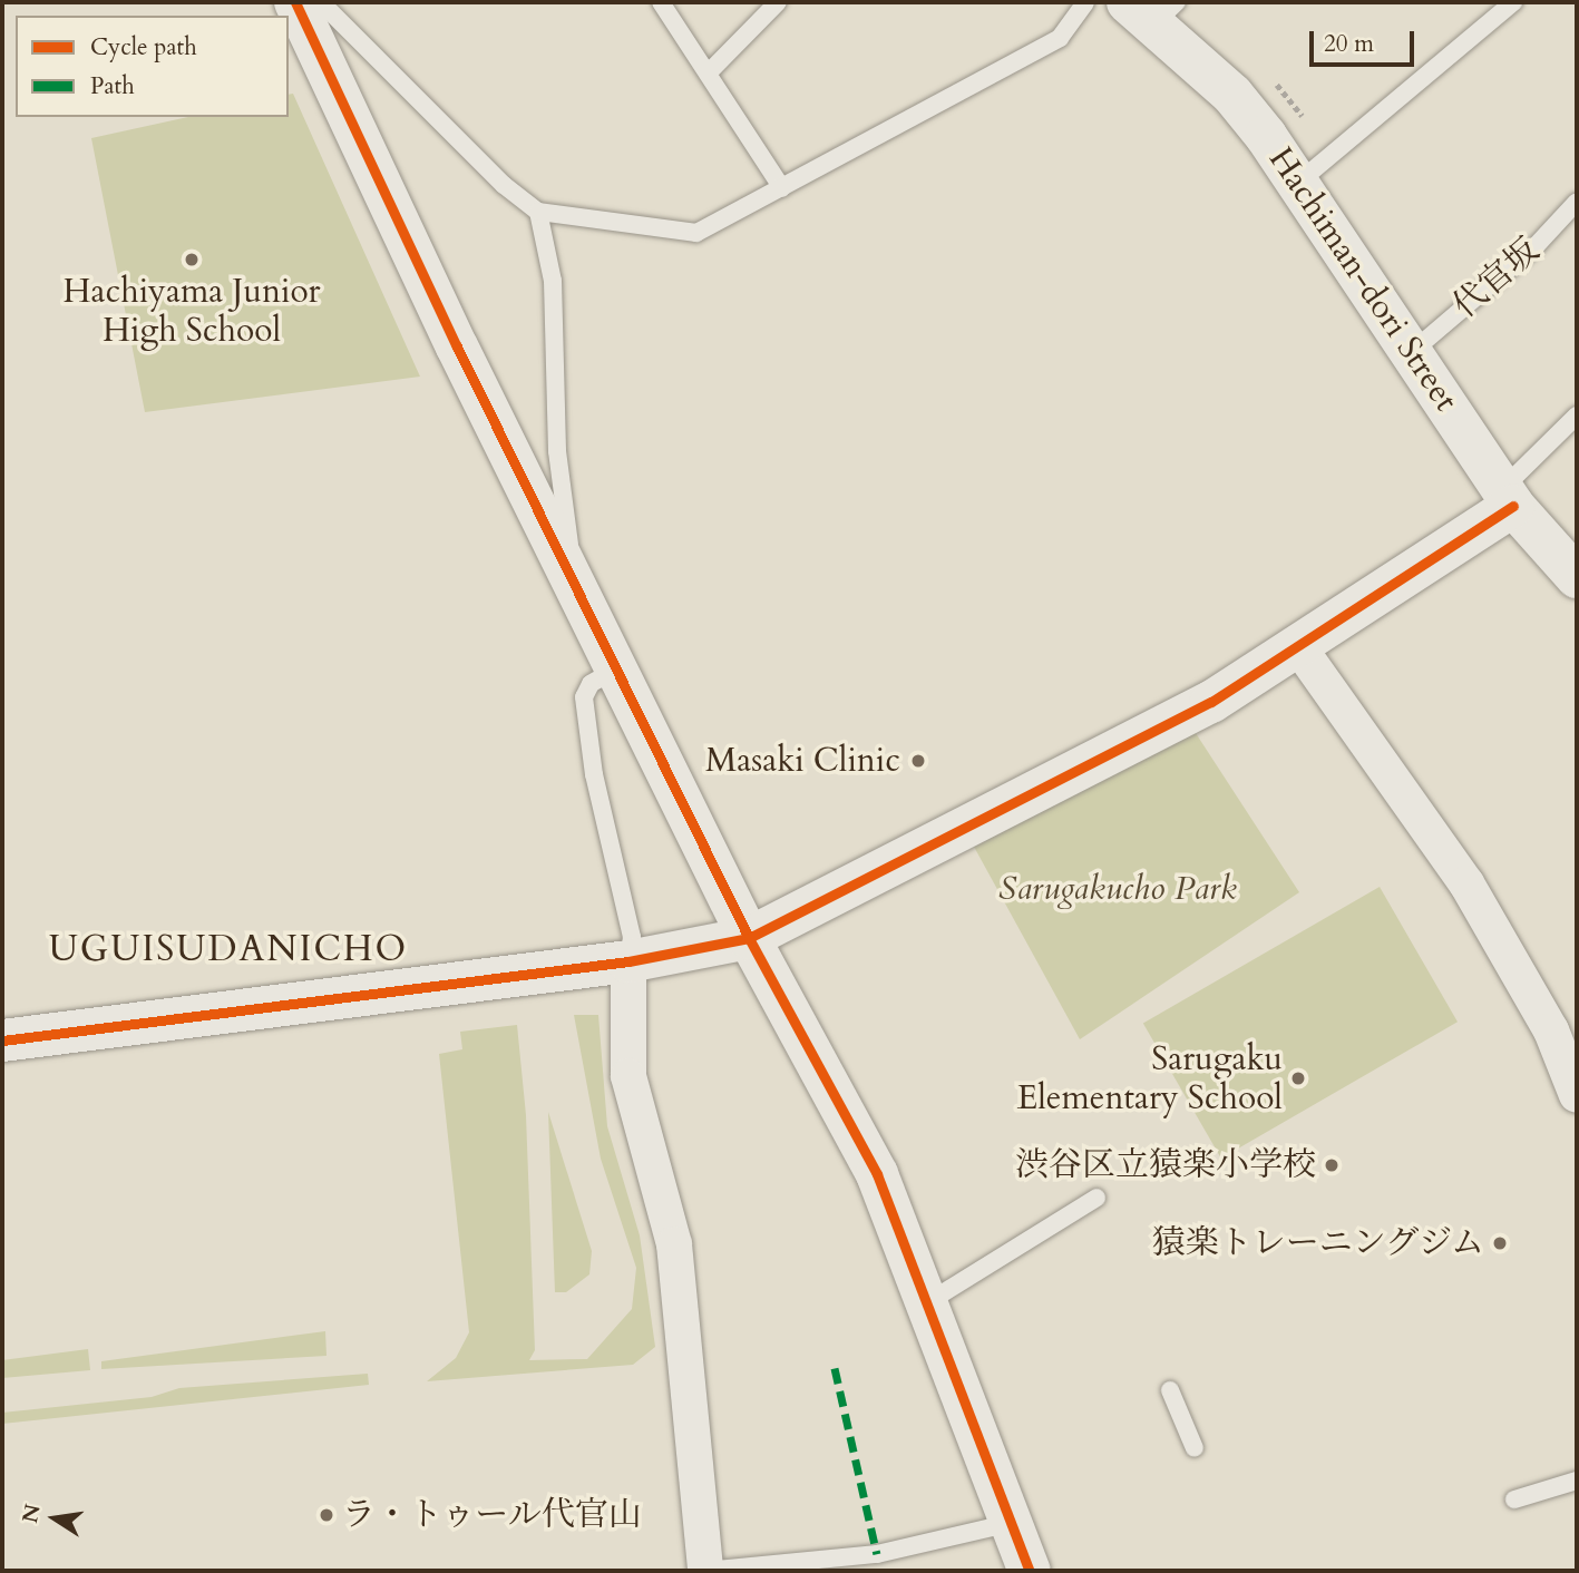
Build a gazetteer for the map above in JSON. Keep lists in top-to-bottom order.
{
  "streets": {
    "street": ["Hachiman-dori Street"],
    "lane": ["代官坂"]
  },
  "crossings": [
    ["代官坂", "Hachiman-dori Street"]
  ],
  "districts": ["UGUISUDANICHO"],
  "parks": ["Sarugakucho Park"],
  "places": [
    "Hachiyama Junior High School",
    "Masaki Clinic",
    "Sarugaku Elementary School",
    "渋谷区立猿楽小学校",
    "猿楽トレーニングジム",
    "ラ・トゥール代官山"
  ],
  "legend": ["Cycle path", "Path"],
  "scale_bar": "20 m",
  "north": "left"
}
